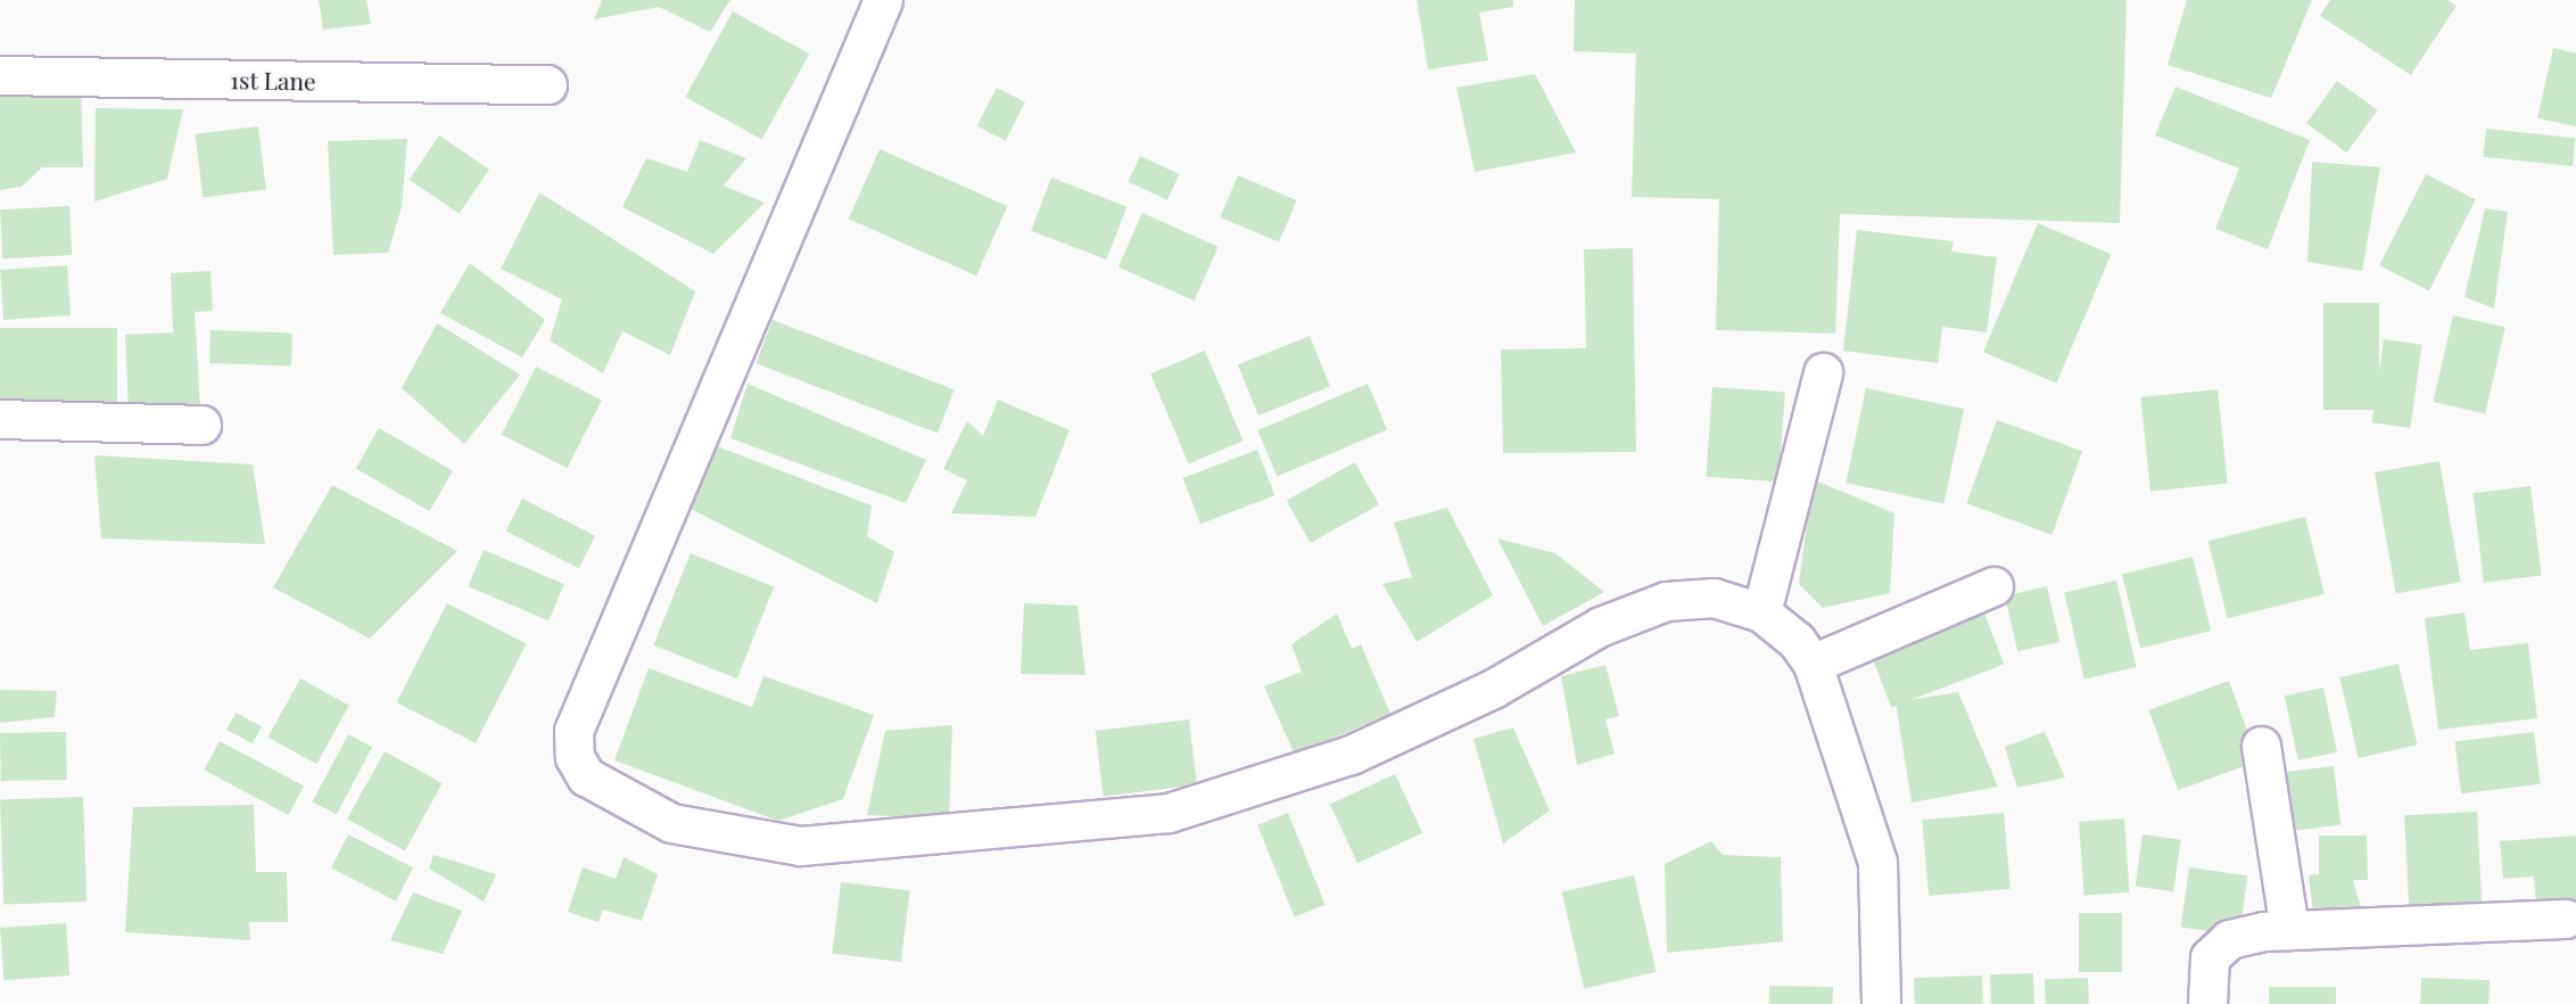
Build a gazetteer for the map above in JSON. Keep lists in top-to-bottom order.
{
  "streets": {
    "street": ["1st Lane"]
  }
}
